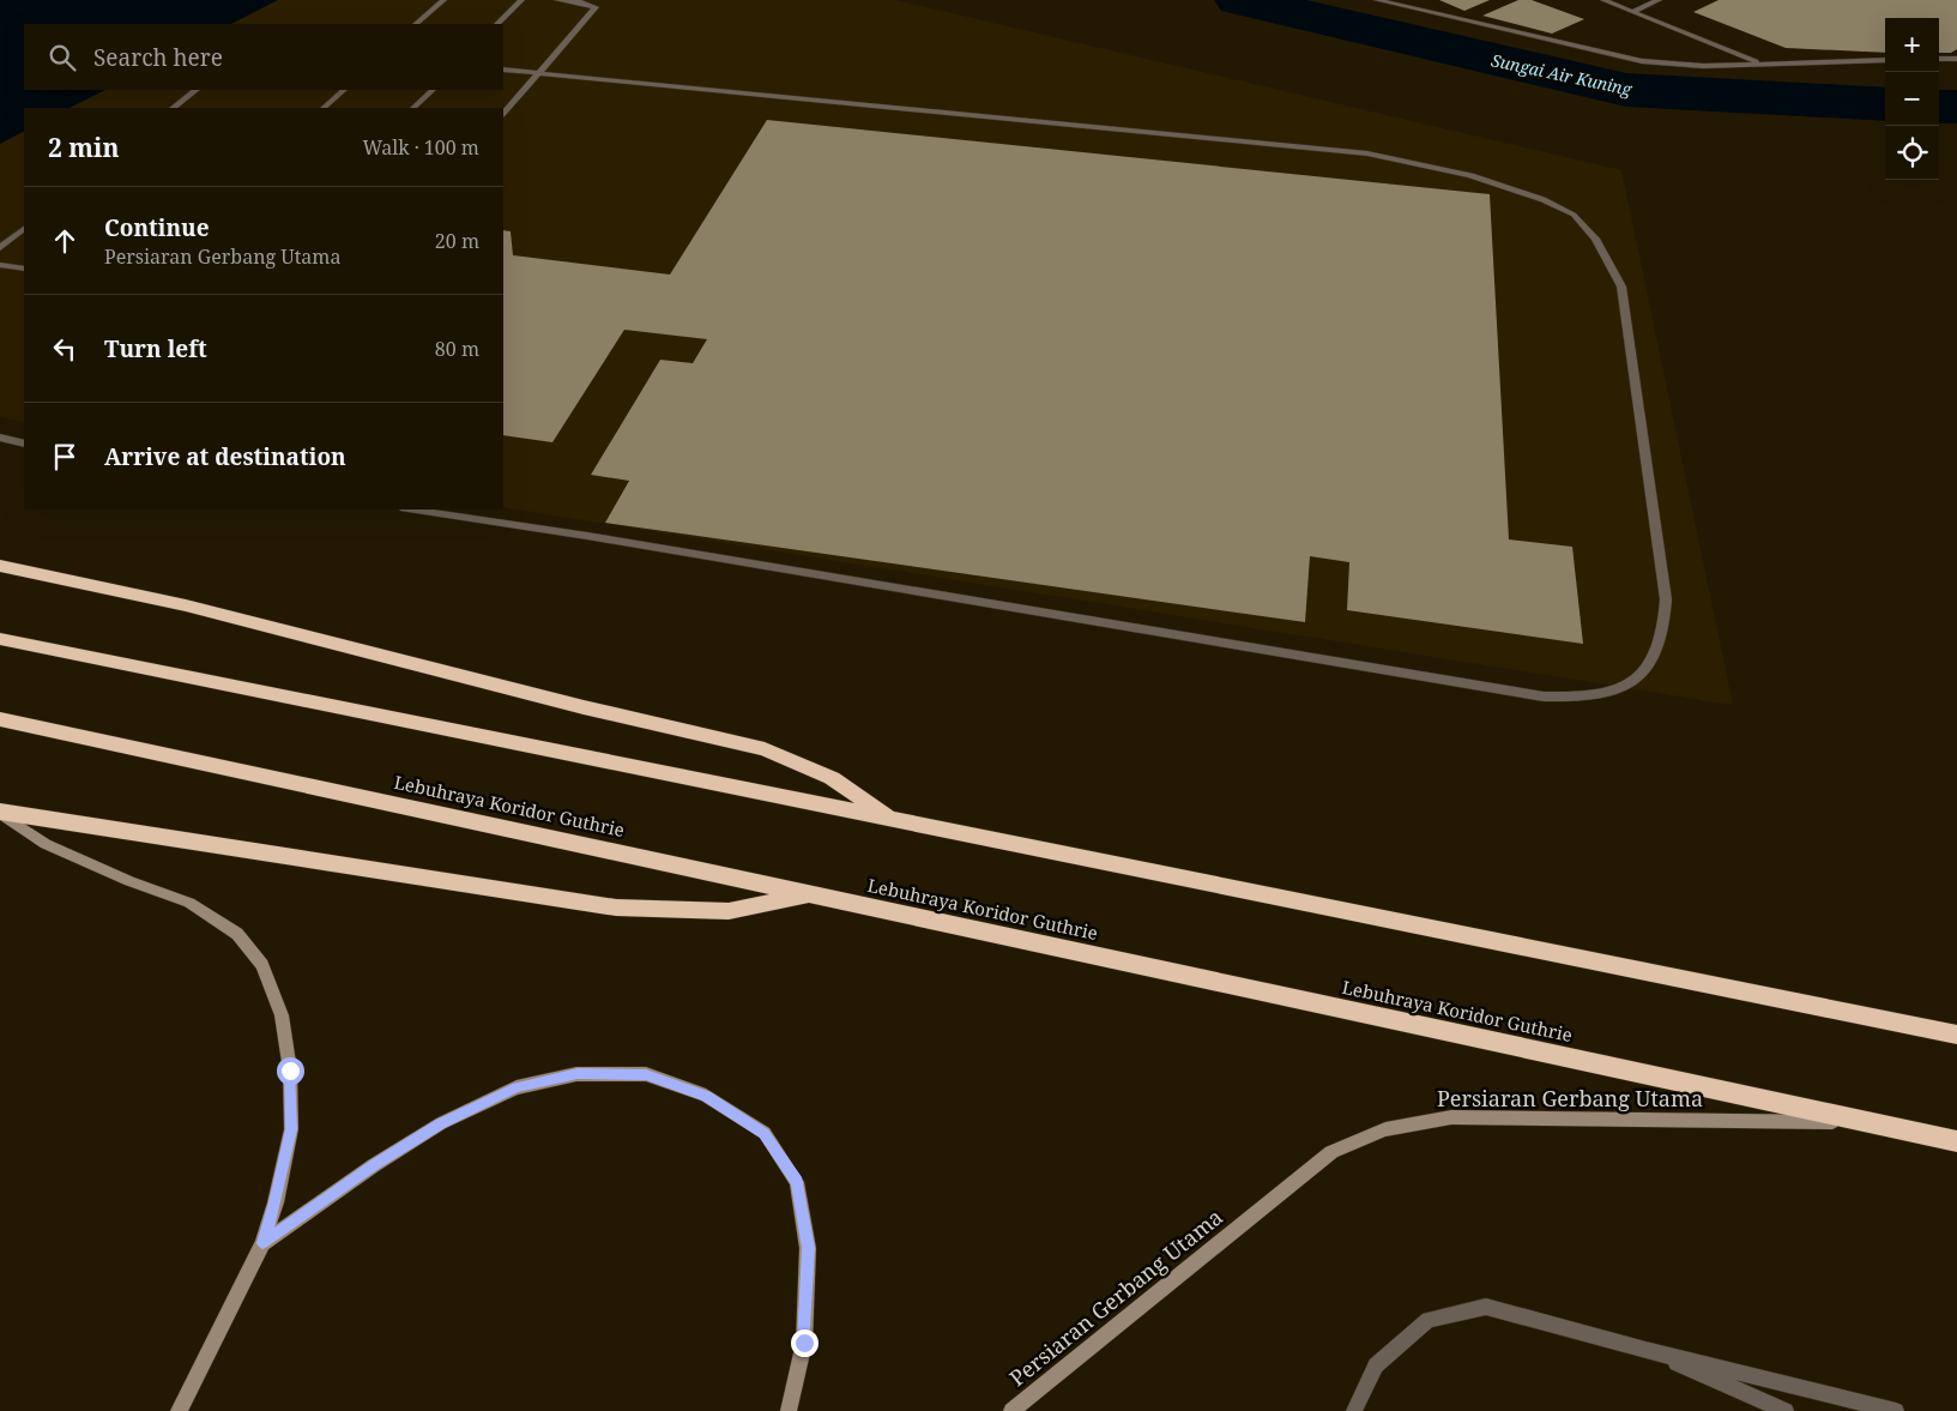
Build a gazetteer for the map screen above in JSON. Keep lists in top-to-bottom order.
{
  "streets": {
    "highway": ["Lebuhraya Koridor Guthrie"],
    "main road": ["Persiaran Gerbang Utama"]
  },
  "crossings": [
    ["Lebuhraya Koridor Guthrie", "Persiaran Gerbang Utama"]
  ],
  "water": ["Sungai Air Kuning"],
  "page": {
    "map_buttons": ["+", "−"],
    "search": "Search here",
    "heading": ["2 min", "Walk · 100 m"],
    "list": [
      ["Continue", "Persiaran Gerbang Utama", "20 m"],
      ["Turn left", "80 m"],
      "Arrive at destination"
    ]
  }
}
